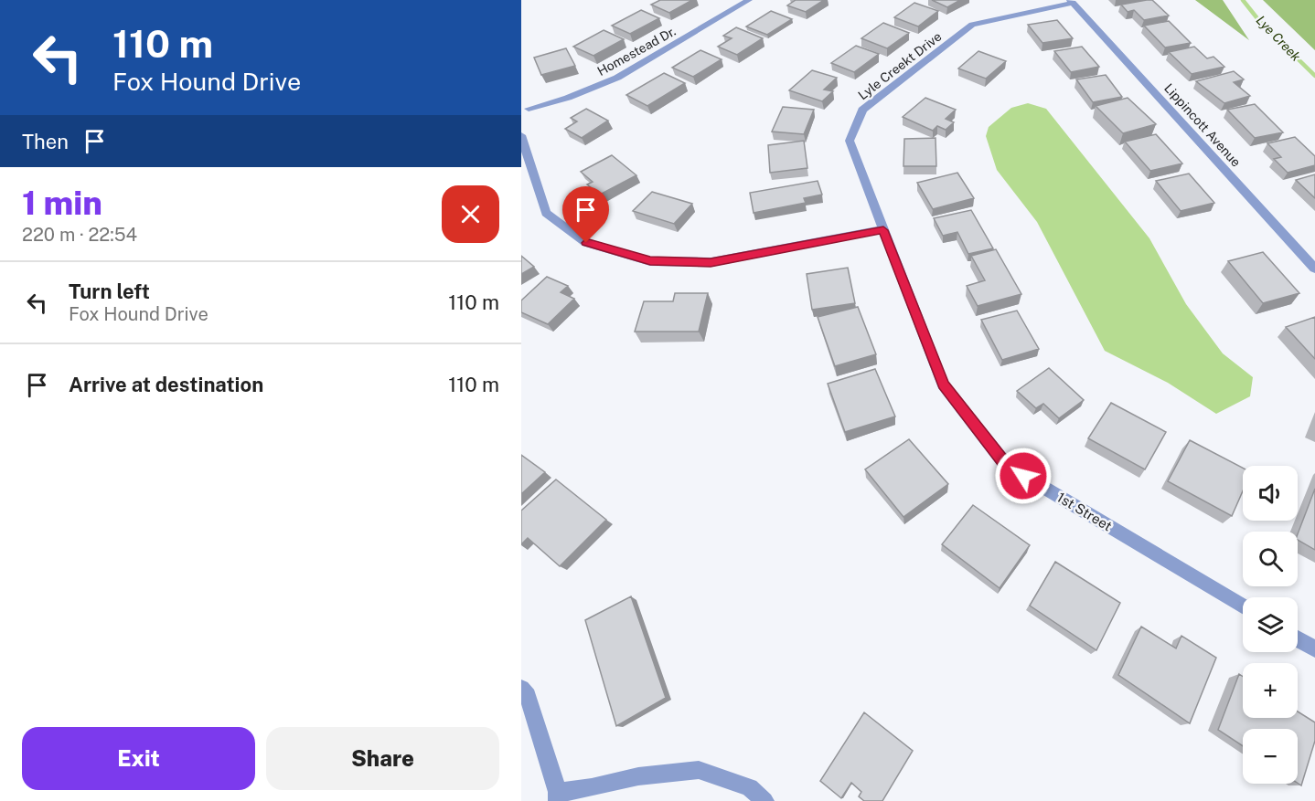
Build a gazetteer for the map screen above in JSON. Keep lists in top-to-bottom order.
{
  "streets": {
    "street": [
      "Homestead Dr.",
      "Lyle Creekt Drive",
      "Lippincott Avenue",
      "1st Street"
    ]
  },
  "crossings": [
    ["Lyle Creekt Drive", "Lippincott Avenue"],
    ["Lyle Creekt Drive", "1st Street"]
  ],
  "water": ["Lye Creek"],
  "page": {
    "turn": ["110 m", "Fox Hound Drive"],
    "then": "Then",
    "heading": ["1 min", "220 m · 22:54"],
    "list": [
      {
        "name": "Turn left",
        "note": "Fox Hound Drive",
        "value": "110 m"
      },
      {
        "name": "Arrive at destination",
        "value": "110 m"
      }
    ],
    "map_buttons": ["+", "−"],
    "buttons": ["Exit", "Share"]
  }
}
